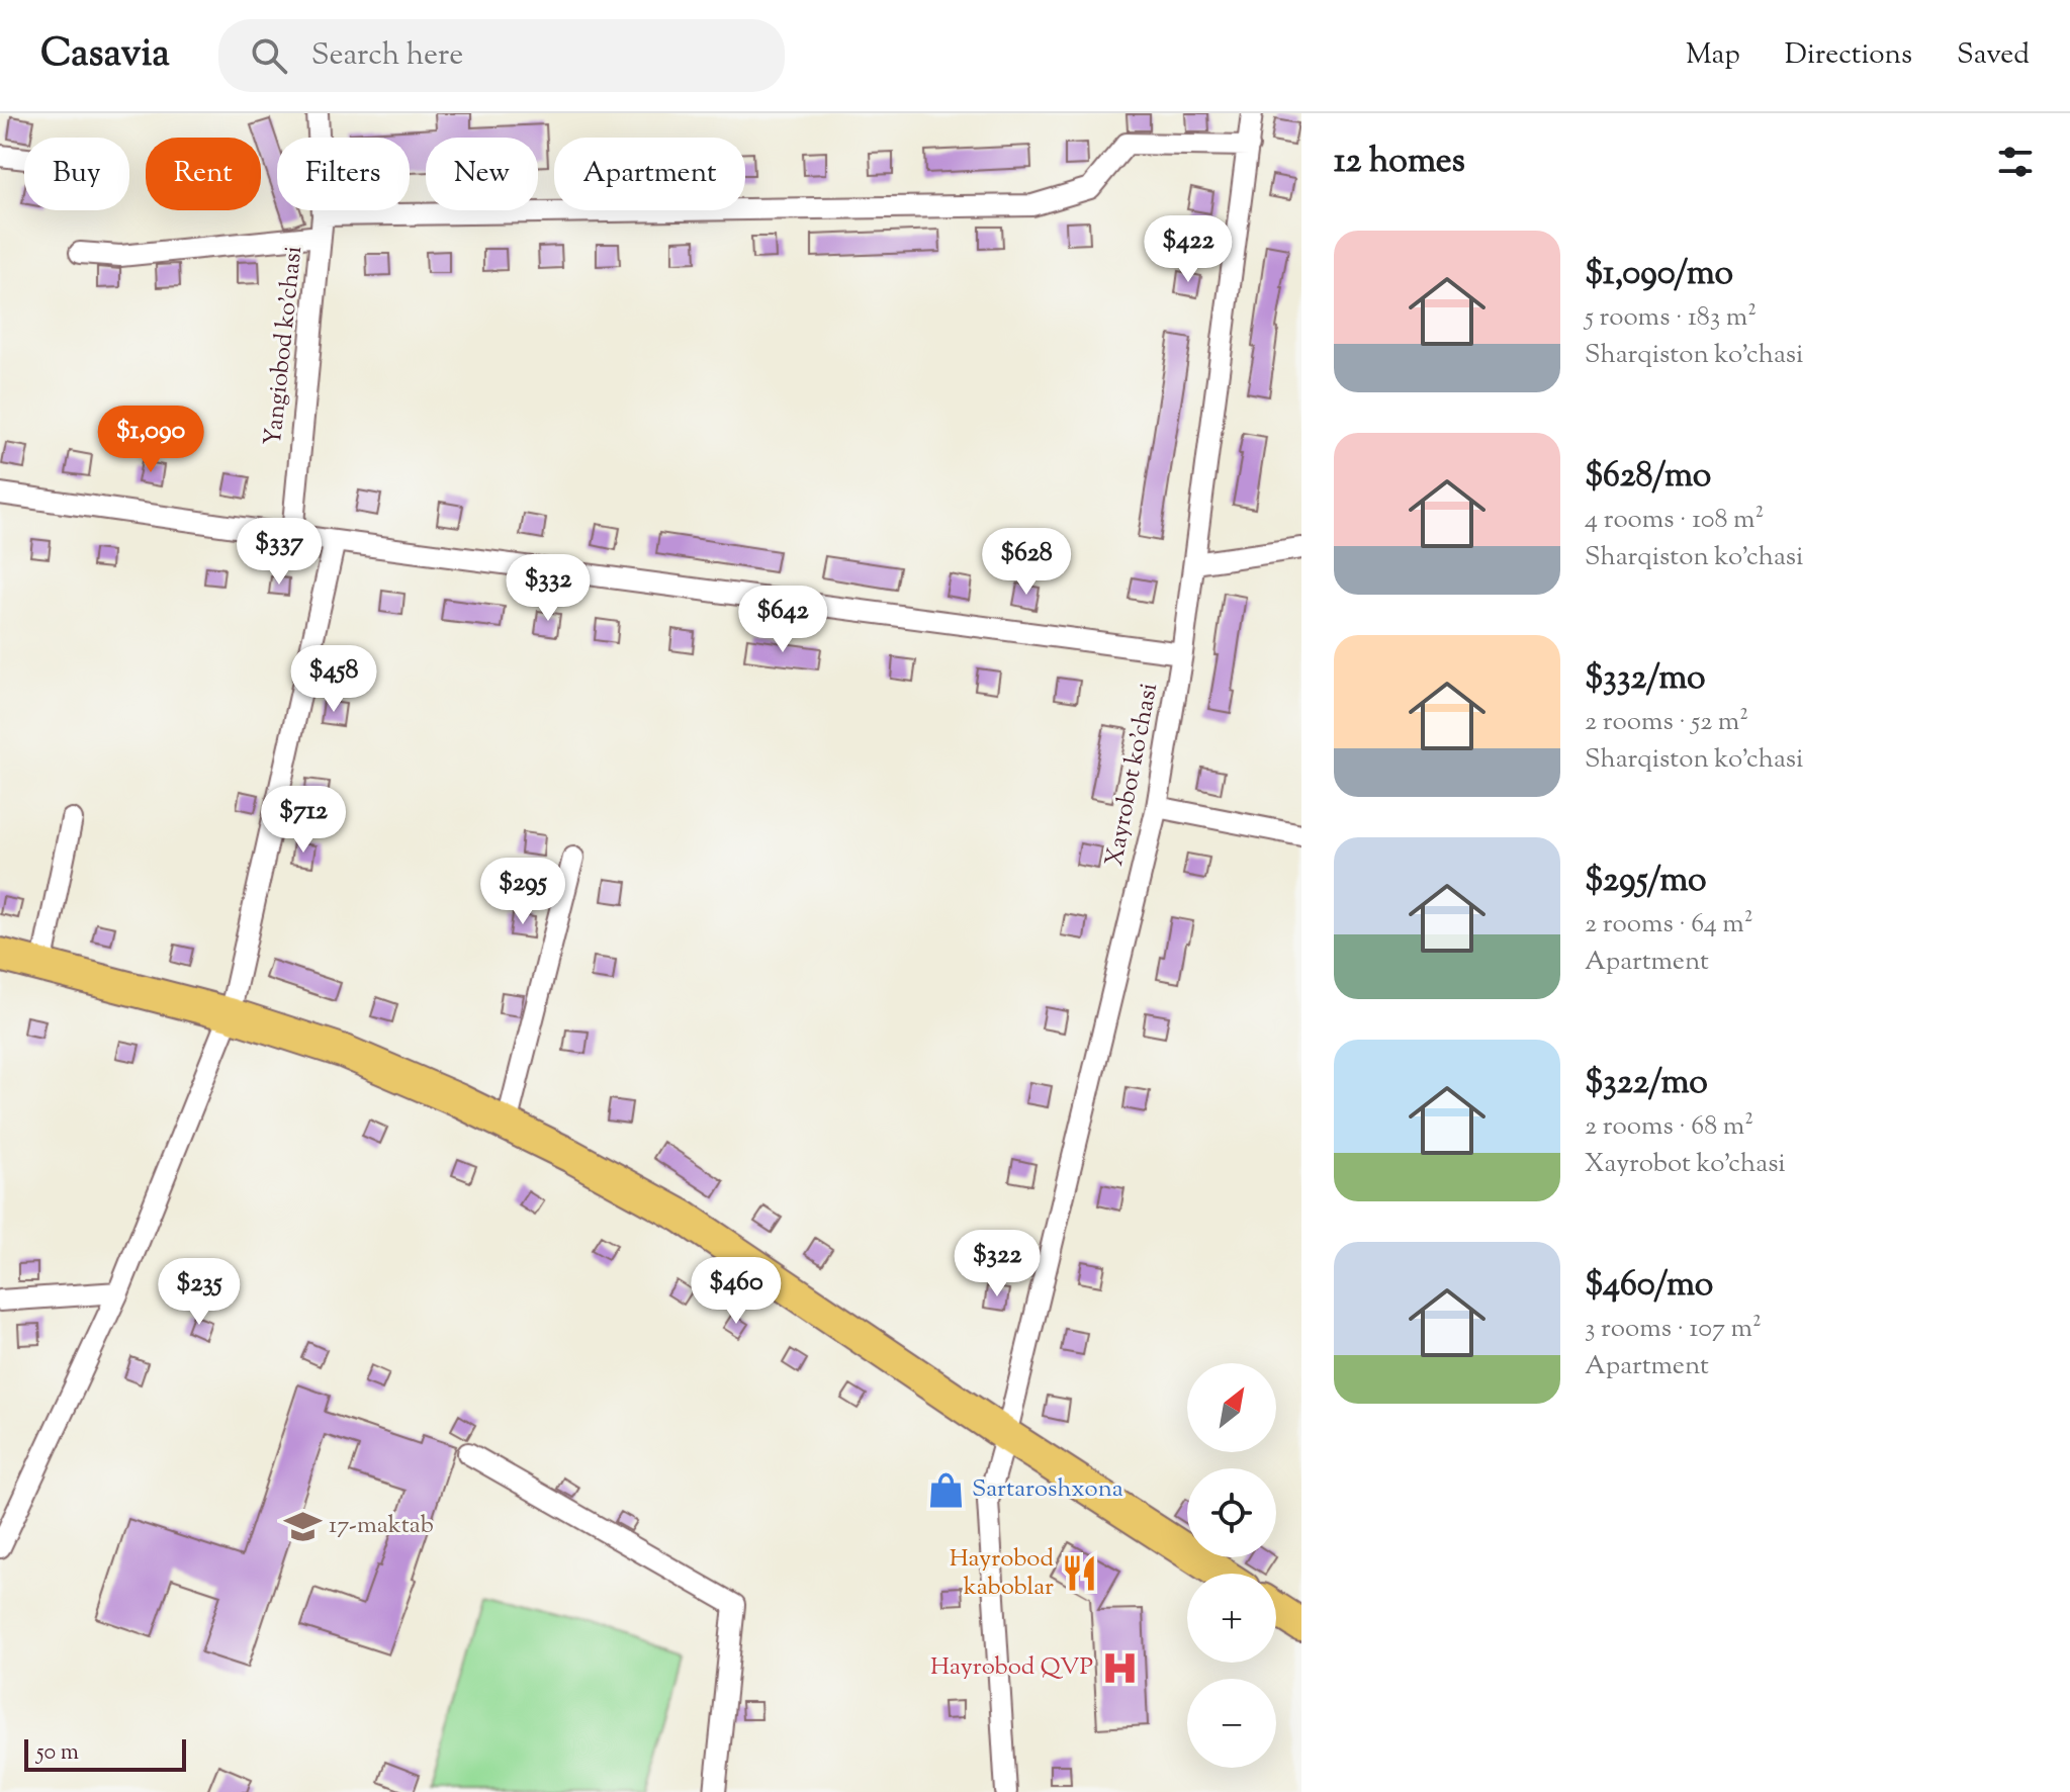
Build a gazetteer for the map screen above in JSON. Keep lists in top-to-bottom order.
{
  "streets": {
    "street": ["Yangiobod ko'chasi", "Xayrobot ko'chasi"]
  },
  "places": {
    "shop": ["Sartaroshxona"],
    "school or university": ["17-maktab"],
    "restaurant": ["Hayrobod kaboblar"],
    "hospital": ["Hayrobod QVP"]
  },
  "scale_bar": "50 m",
  "north": "top right",
  "page": {
    "header": "Casavia",
    "search": "Search here",
    "nav": ["Map", "Directions", "Saved"],
    "heading": "12 homes",
    "chip": [
      "Buy",
      "Rent",
      "Filters",
      "New",
      "Apartment"
    ],
    "list": [
      {
        "name": "$1,090/mo",
        "note": "5 rooms · 183 m² · Sharqiston ko'chasi"
      },
      {
        "name": "$628/mo",
        "note": "4 rooms · 108 m² · Sharqiston ko'chasi"
      },
      {
        "name": "$332/mo",
        "note": "2 rooms · 52 m² · Sharqiston ko'chasi"
      },
      {
        "name": "$295/mo",
        "note": "2 rooms · 64 m² · Apartment"
      },
      {
        "name": "$322/mo",
        "note": "2 rooms · 68 m² · Xayrobot ko'chasi"
      },
      {
        "name": "$460/mo",
        "note": "3 rooms · 107 m² · Apartment"
      }
    ],
    "price": [
      "$422",
      "$1,090",
      "$337",
      "$628",
      "$332",
      "$642",
      "$458",
      "$712",
      "$295",
      "$322",
      "$460",
      "$235"
    ],
    "map_buttons": ["+", "−"],
    "scale": "50 m"
  }
}
